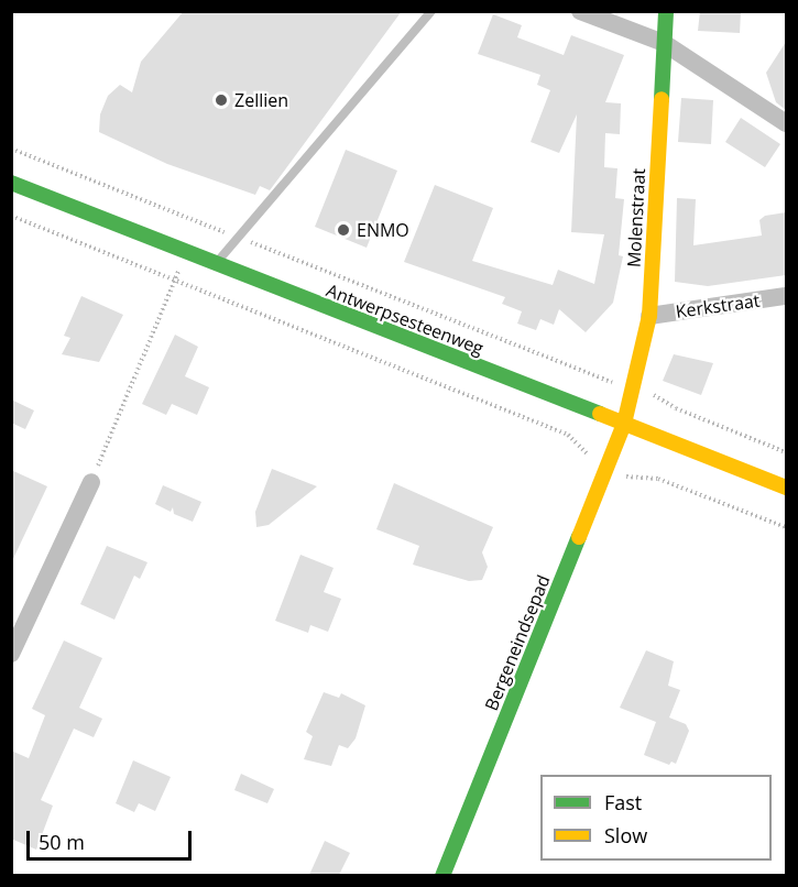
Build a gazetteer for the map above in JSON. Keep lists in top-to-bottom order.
{
  "streets": {
    "street": [
      "Molenstraat",
      "Kerkstraat",
      "Antwerpsesteenweg",
      "Bergeneindsepad"
    ]
  },
  "crossings": [
    ["Molenstraat", "Kerkstraat"],
    ["Molenstraat", "Antwerpsesteenweg"],
    ["Molenstraat", "Bergeneindsepad"],
    ["Antwerpsesteenweg", "Bergeneindsepad"]
  ],
  "places": ["Zellien", "ENMO"],
  "legend": ["Fast", "Slow"],
  "scale_bar": "50 m"
}
